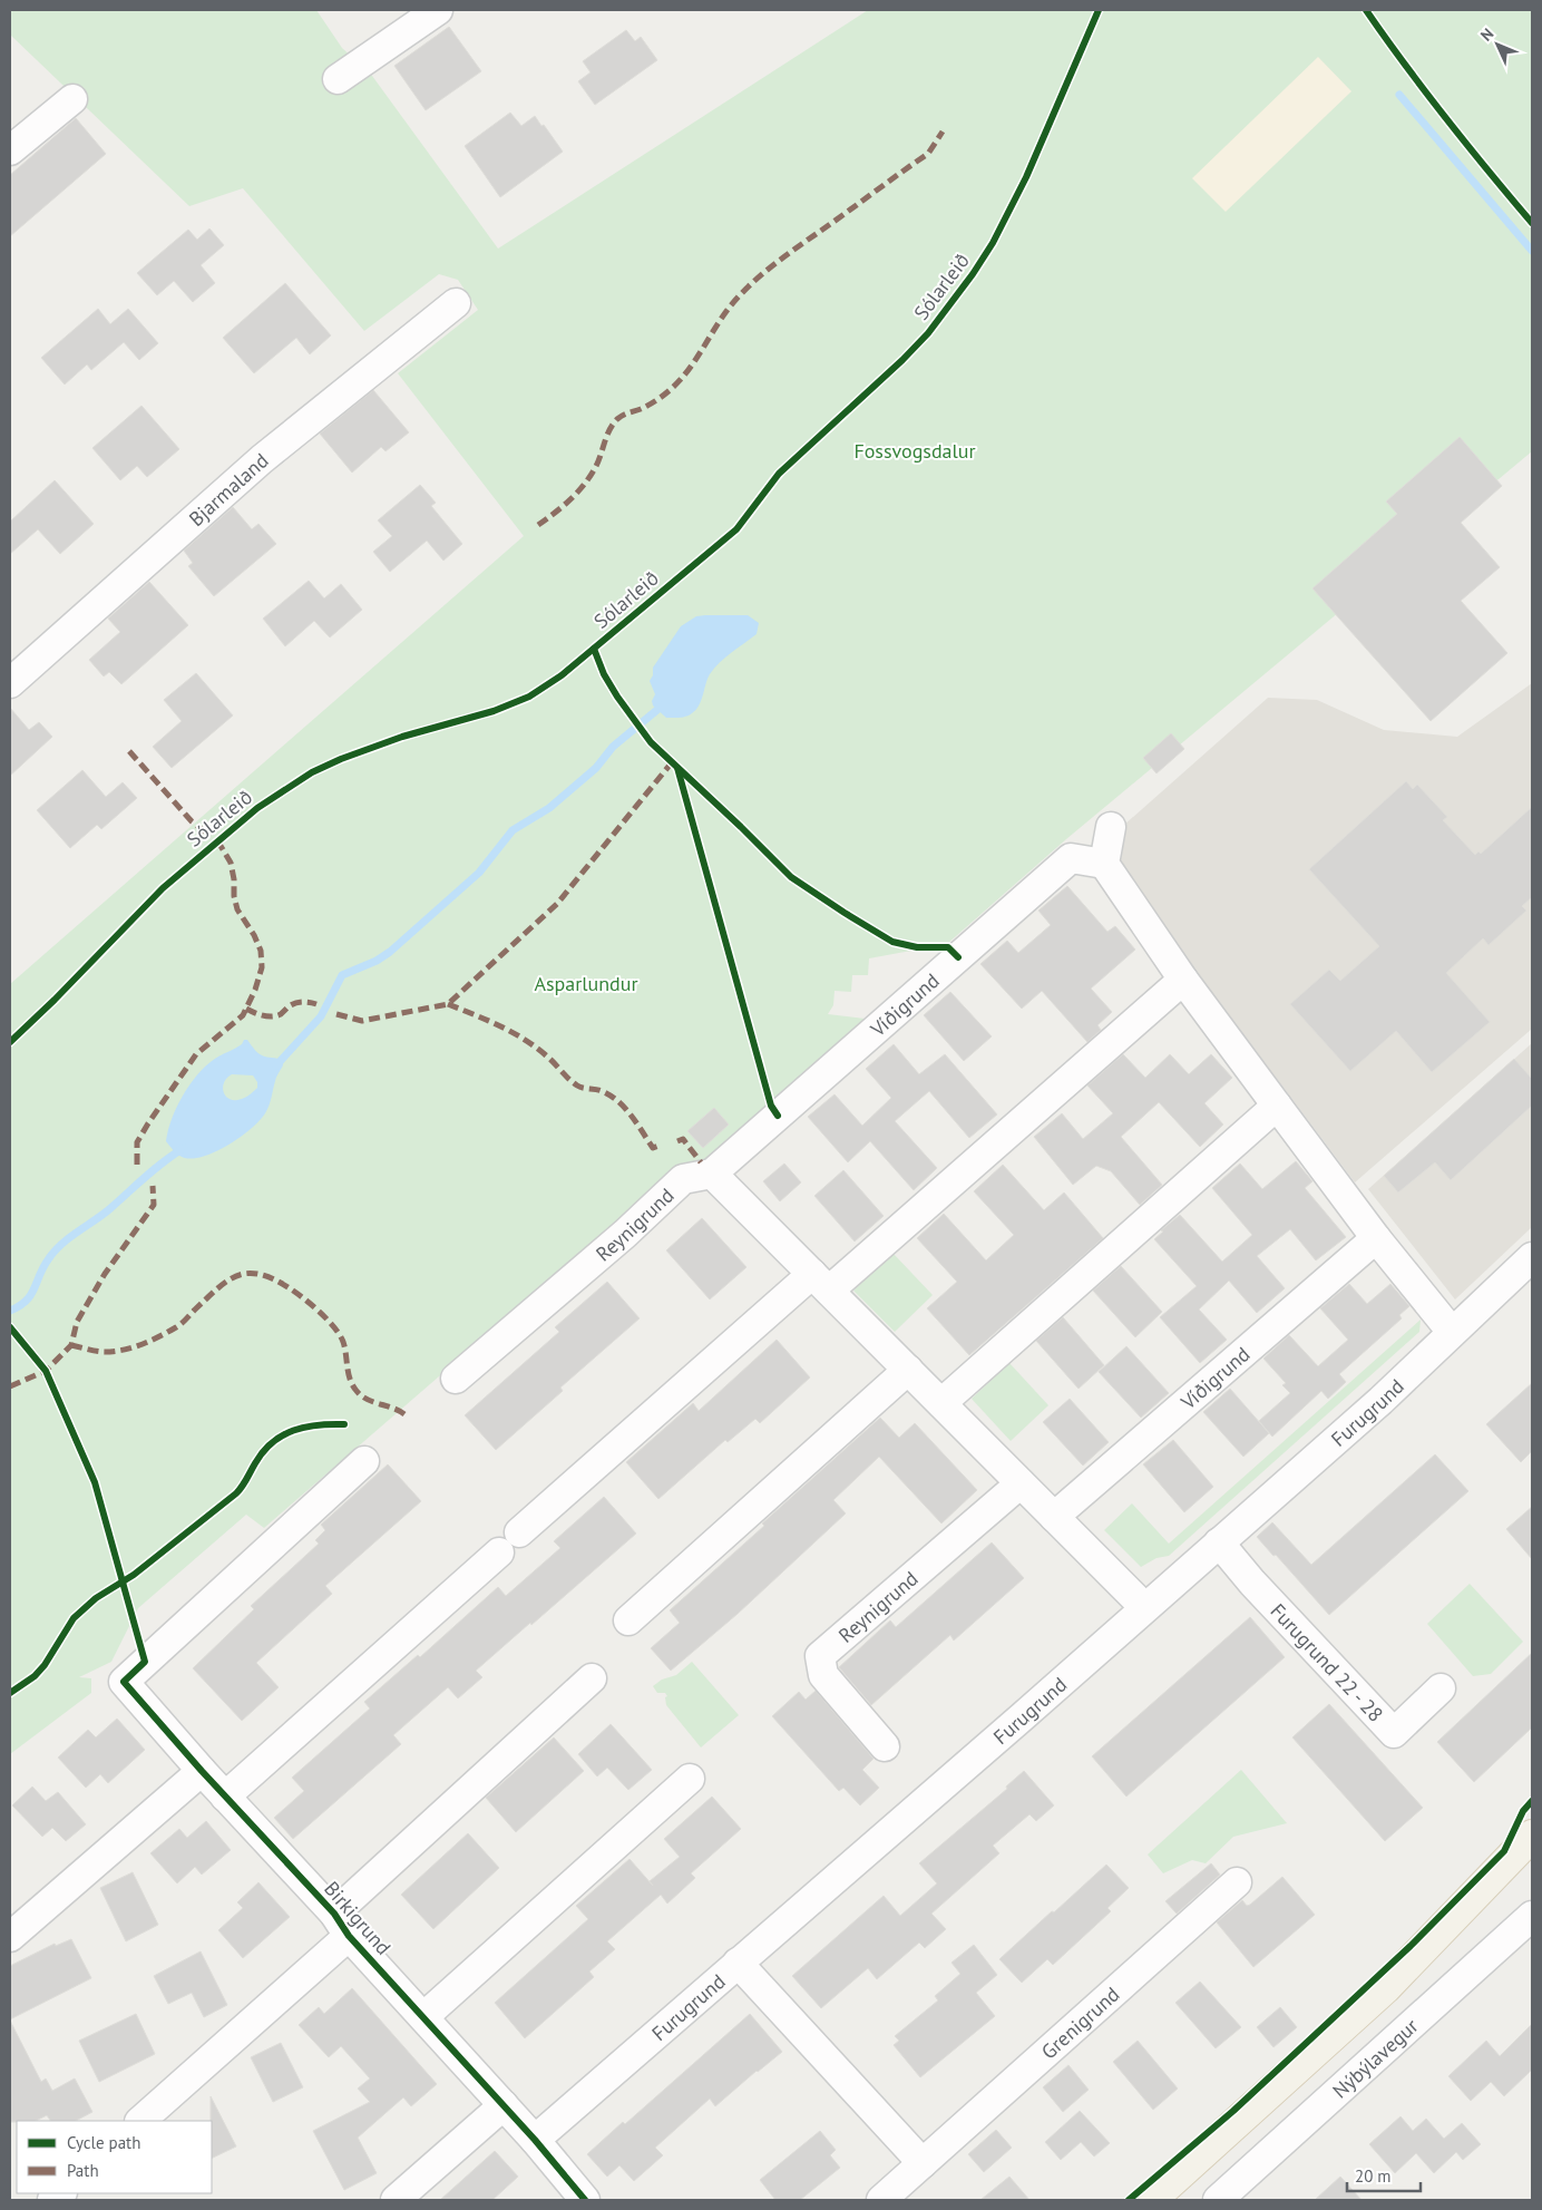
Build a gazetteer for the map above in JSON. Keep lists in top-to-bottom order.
{
  "streets": {
    "street": [
      "Bjarmaland",
      "Víðigrund",
      "Reynigrund",
      "Furugrund",
      "Furugrund 22 - 28",
      "Birkigrund",
      "Grenigrund",
      "Nýbýlavegur"
    ],
    "cycle path": ["Sólarleið"]
  },
  "crossings": [
    ["Víðigrund", "Reynigrund"],
    ["Furugrund", "Furugrund 22 - 28"],
    ["Furugrund", "Birkigrund"]
  ],
  "parks": ["Fossvogsdalur", "Asparlundur"],
  "legend": ["Cycle path", "Path"],
  "scale_bar": "20 m",
  "north": "top left"
}
